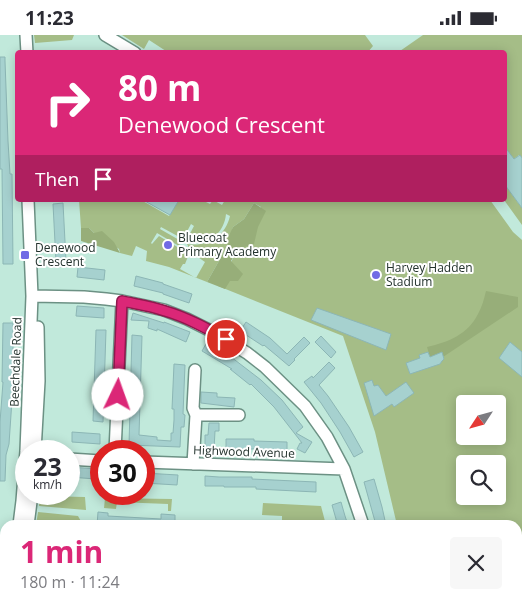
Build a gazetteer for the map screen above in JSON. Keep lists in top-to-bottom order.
{
  "streets": {
    "street": ["Beechdale Road", "Highwood Avenue"]
  },
  "places": {
    "other": ["Bluecoat Primary Academy", "Harvey Hadden Stadium"],
    "transit": ["Denewood Crescent"]
  },
  "north": "bottom left",
  "page": {
    "status": "11:23",
    "turn": ["80 m", "Denewood Crescent"],
    "then": "Then",
    "speed": "23 km/h",
    "limit": "30",
    "heading": ["1 min", "180 m · 11:24"]
  }
}
